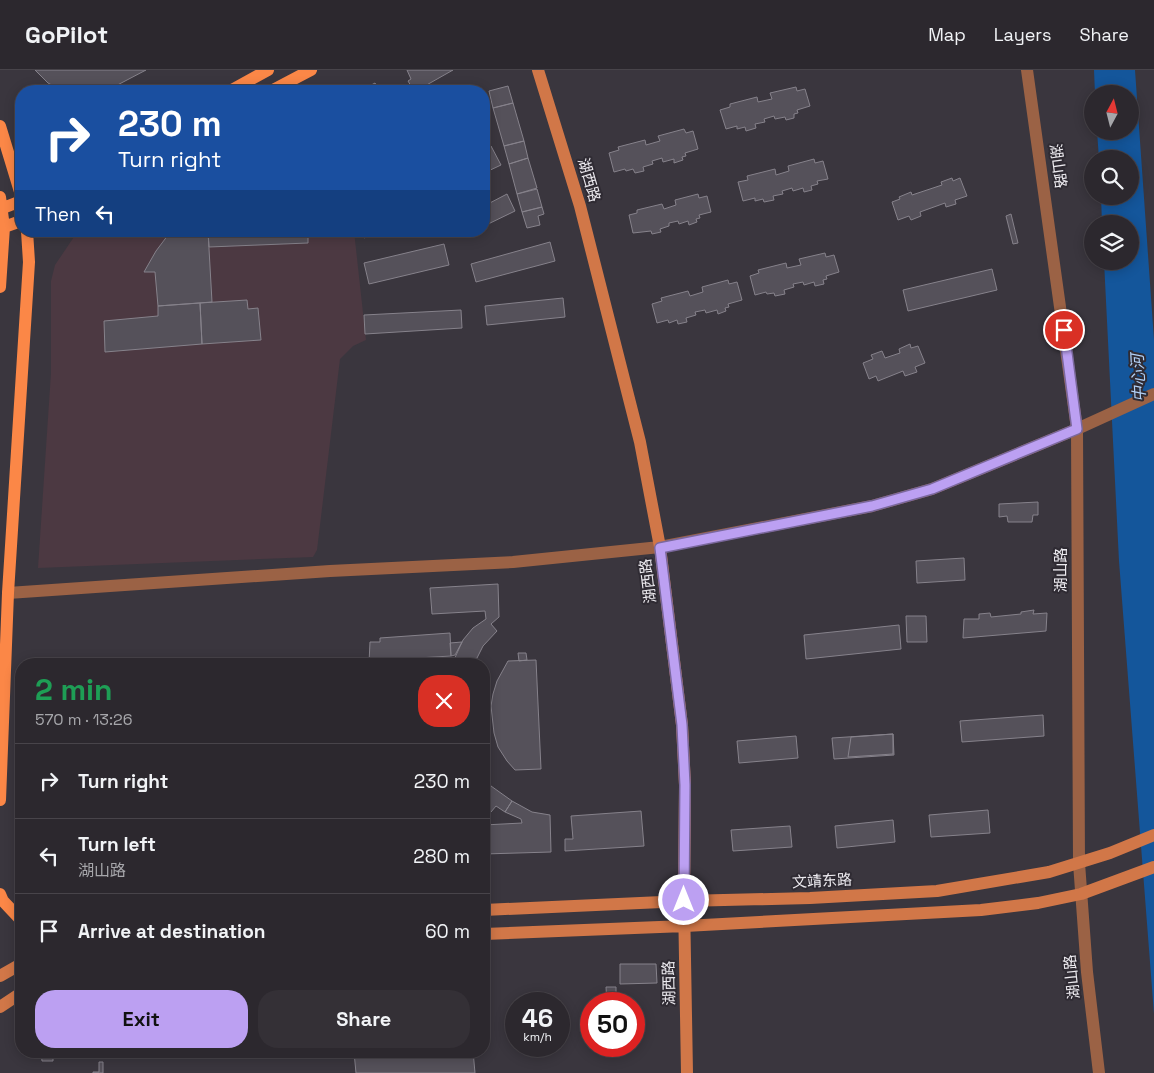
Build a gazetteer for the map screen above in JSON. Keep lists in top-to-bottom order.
{
  "streets": {
    "main road": ["湖西路", "文靖东路"],
    "street": ["湖山路"]
  },
  "crossings": [
    ["湖山路", "文靖东路"],
    ["湖西路", "文靖东路"]
  ],
  "water": ["中心河"],
  "north": "top",
  "page": {
    "header": "GoPilot",
    "nav": ["Map", "Layers", "Share"],
    "turn": ["230 m", "Turn right"],
    "then": "Then",
    "heading": ["2 min", "570 m · 13:26"],
    "list": [
      {
        "name": "Turn right",
        "value": "230 m"
      },
      {
        "name": "Turn left",
        "note": "湖山路",
        "value": "280 m"
      },
      {
        "name": "Arrive at destination",
        "value": "60 m"
      }
    ],
    "buttons": ["Exit", "Share"],
    "speed": "46 km/h",
    "limit": "50"
  }
}
